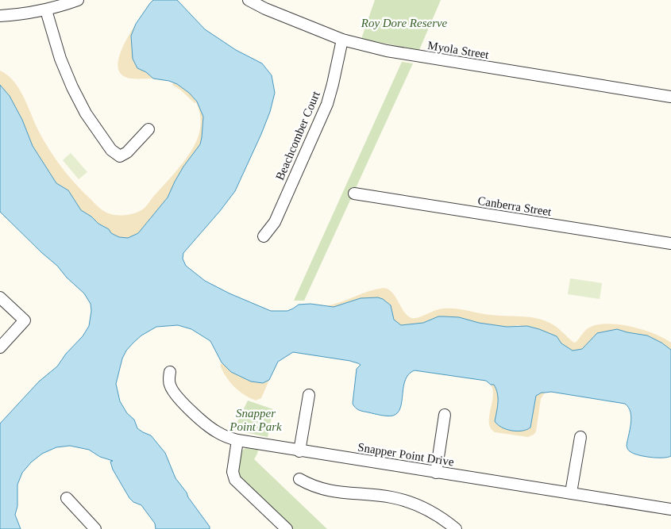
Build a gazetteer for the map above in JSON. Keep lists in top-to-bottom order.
{
  "streets": {
    "street": [
      "Myola Street",
      "Beachcomber Court",
      "Canberra Street",
      "Snapper Point Drive"
    ]
  },
  "crossings": [
    ["Myola Street", "Beachcomber Court"]
  ],
  "parks": ["Roy Dore Reserve", "Snapper Point Park"]
}
